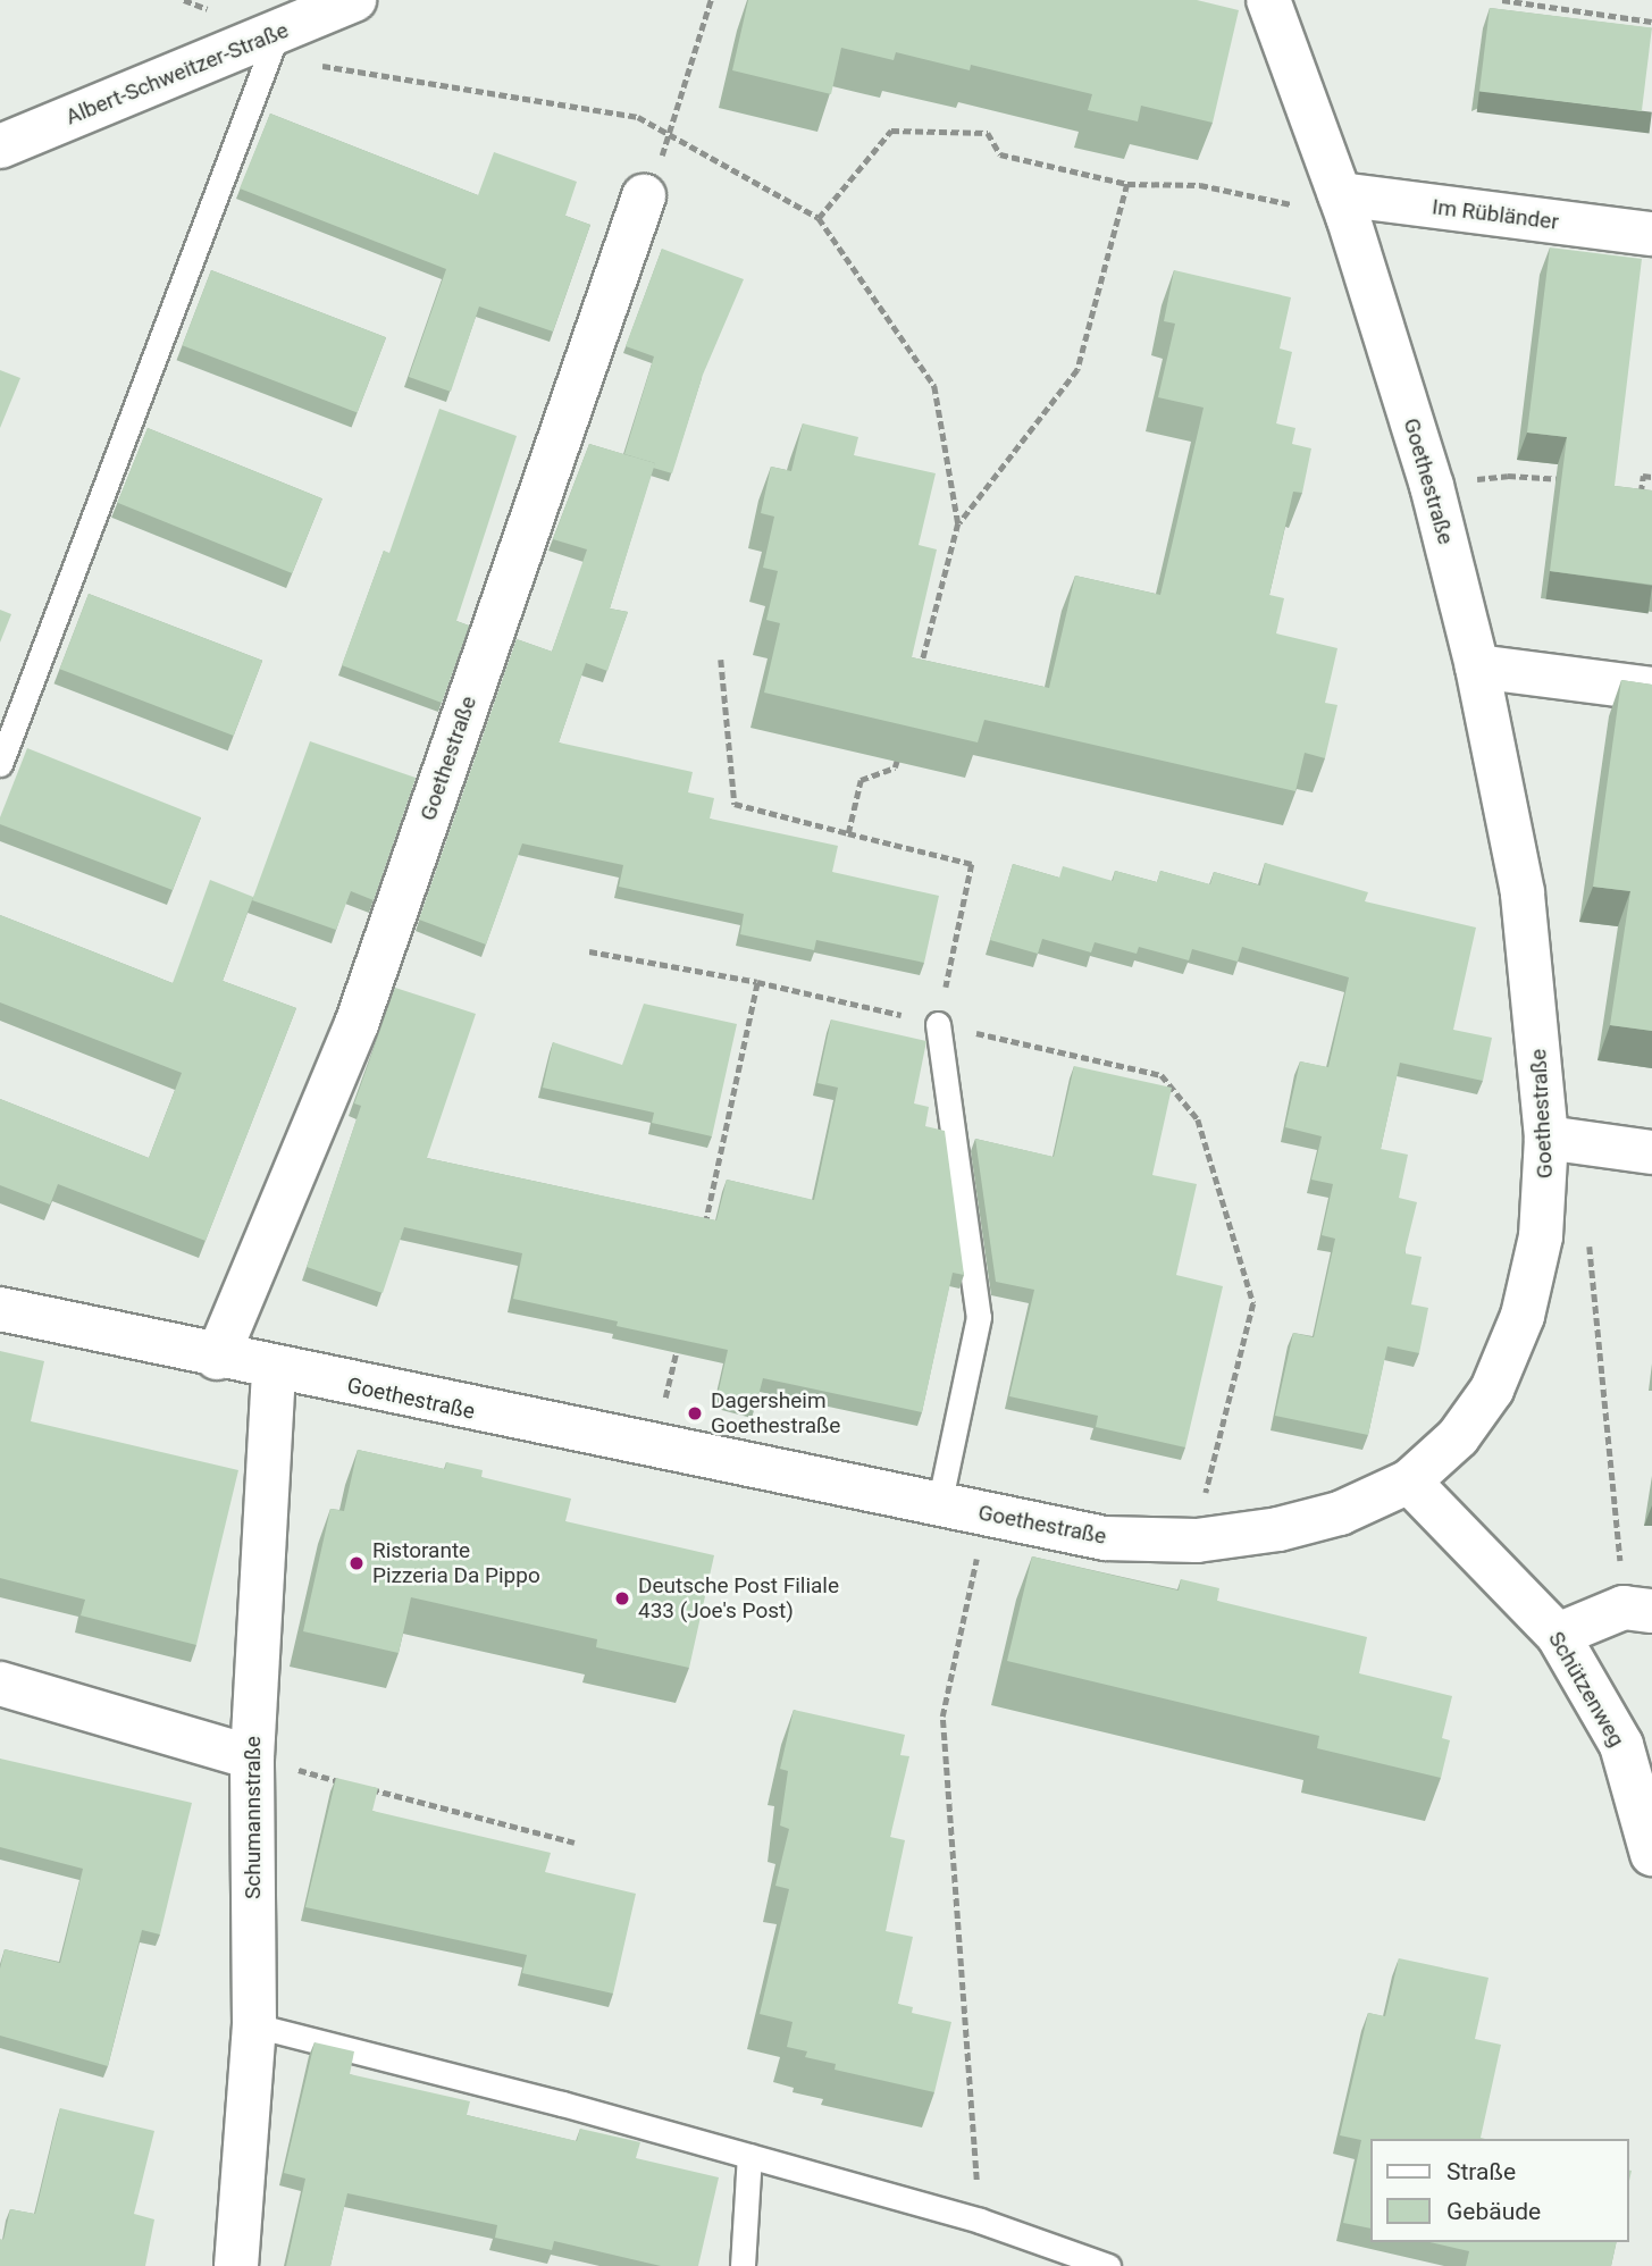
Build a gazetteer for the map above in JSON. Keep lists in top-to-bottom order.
{
  "streets": {
    "street": [
      "Albert-Schweitzer-Straße",
      "Im Rübländer",
      "Goethestraße",
      "Schützenweg",
      "Schumannstraße"
    ]
  },
  "crossings": [
    ["Im Rübländer", "Goethestraße"],
    ["Goethestraße", "Schützenweg"],
    ["Goethestraße", "Schumannstraße"]
  ],
  "places": ["Dagersheim Goethestraße", "Ristorante Pizzeria Da Pippo", "Deutsche Post Filiale 433 (Joe's Post)"],
  "legend": ["Straße", "Gebäude"]
}
